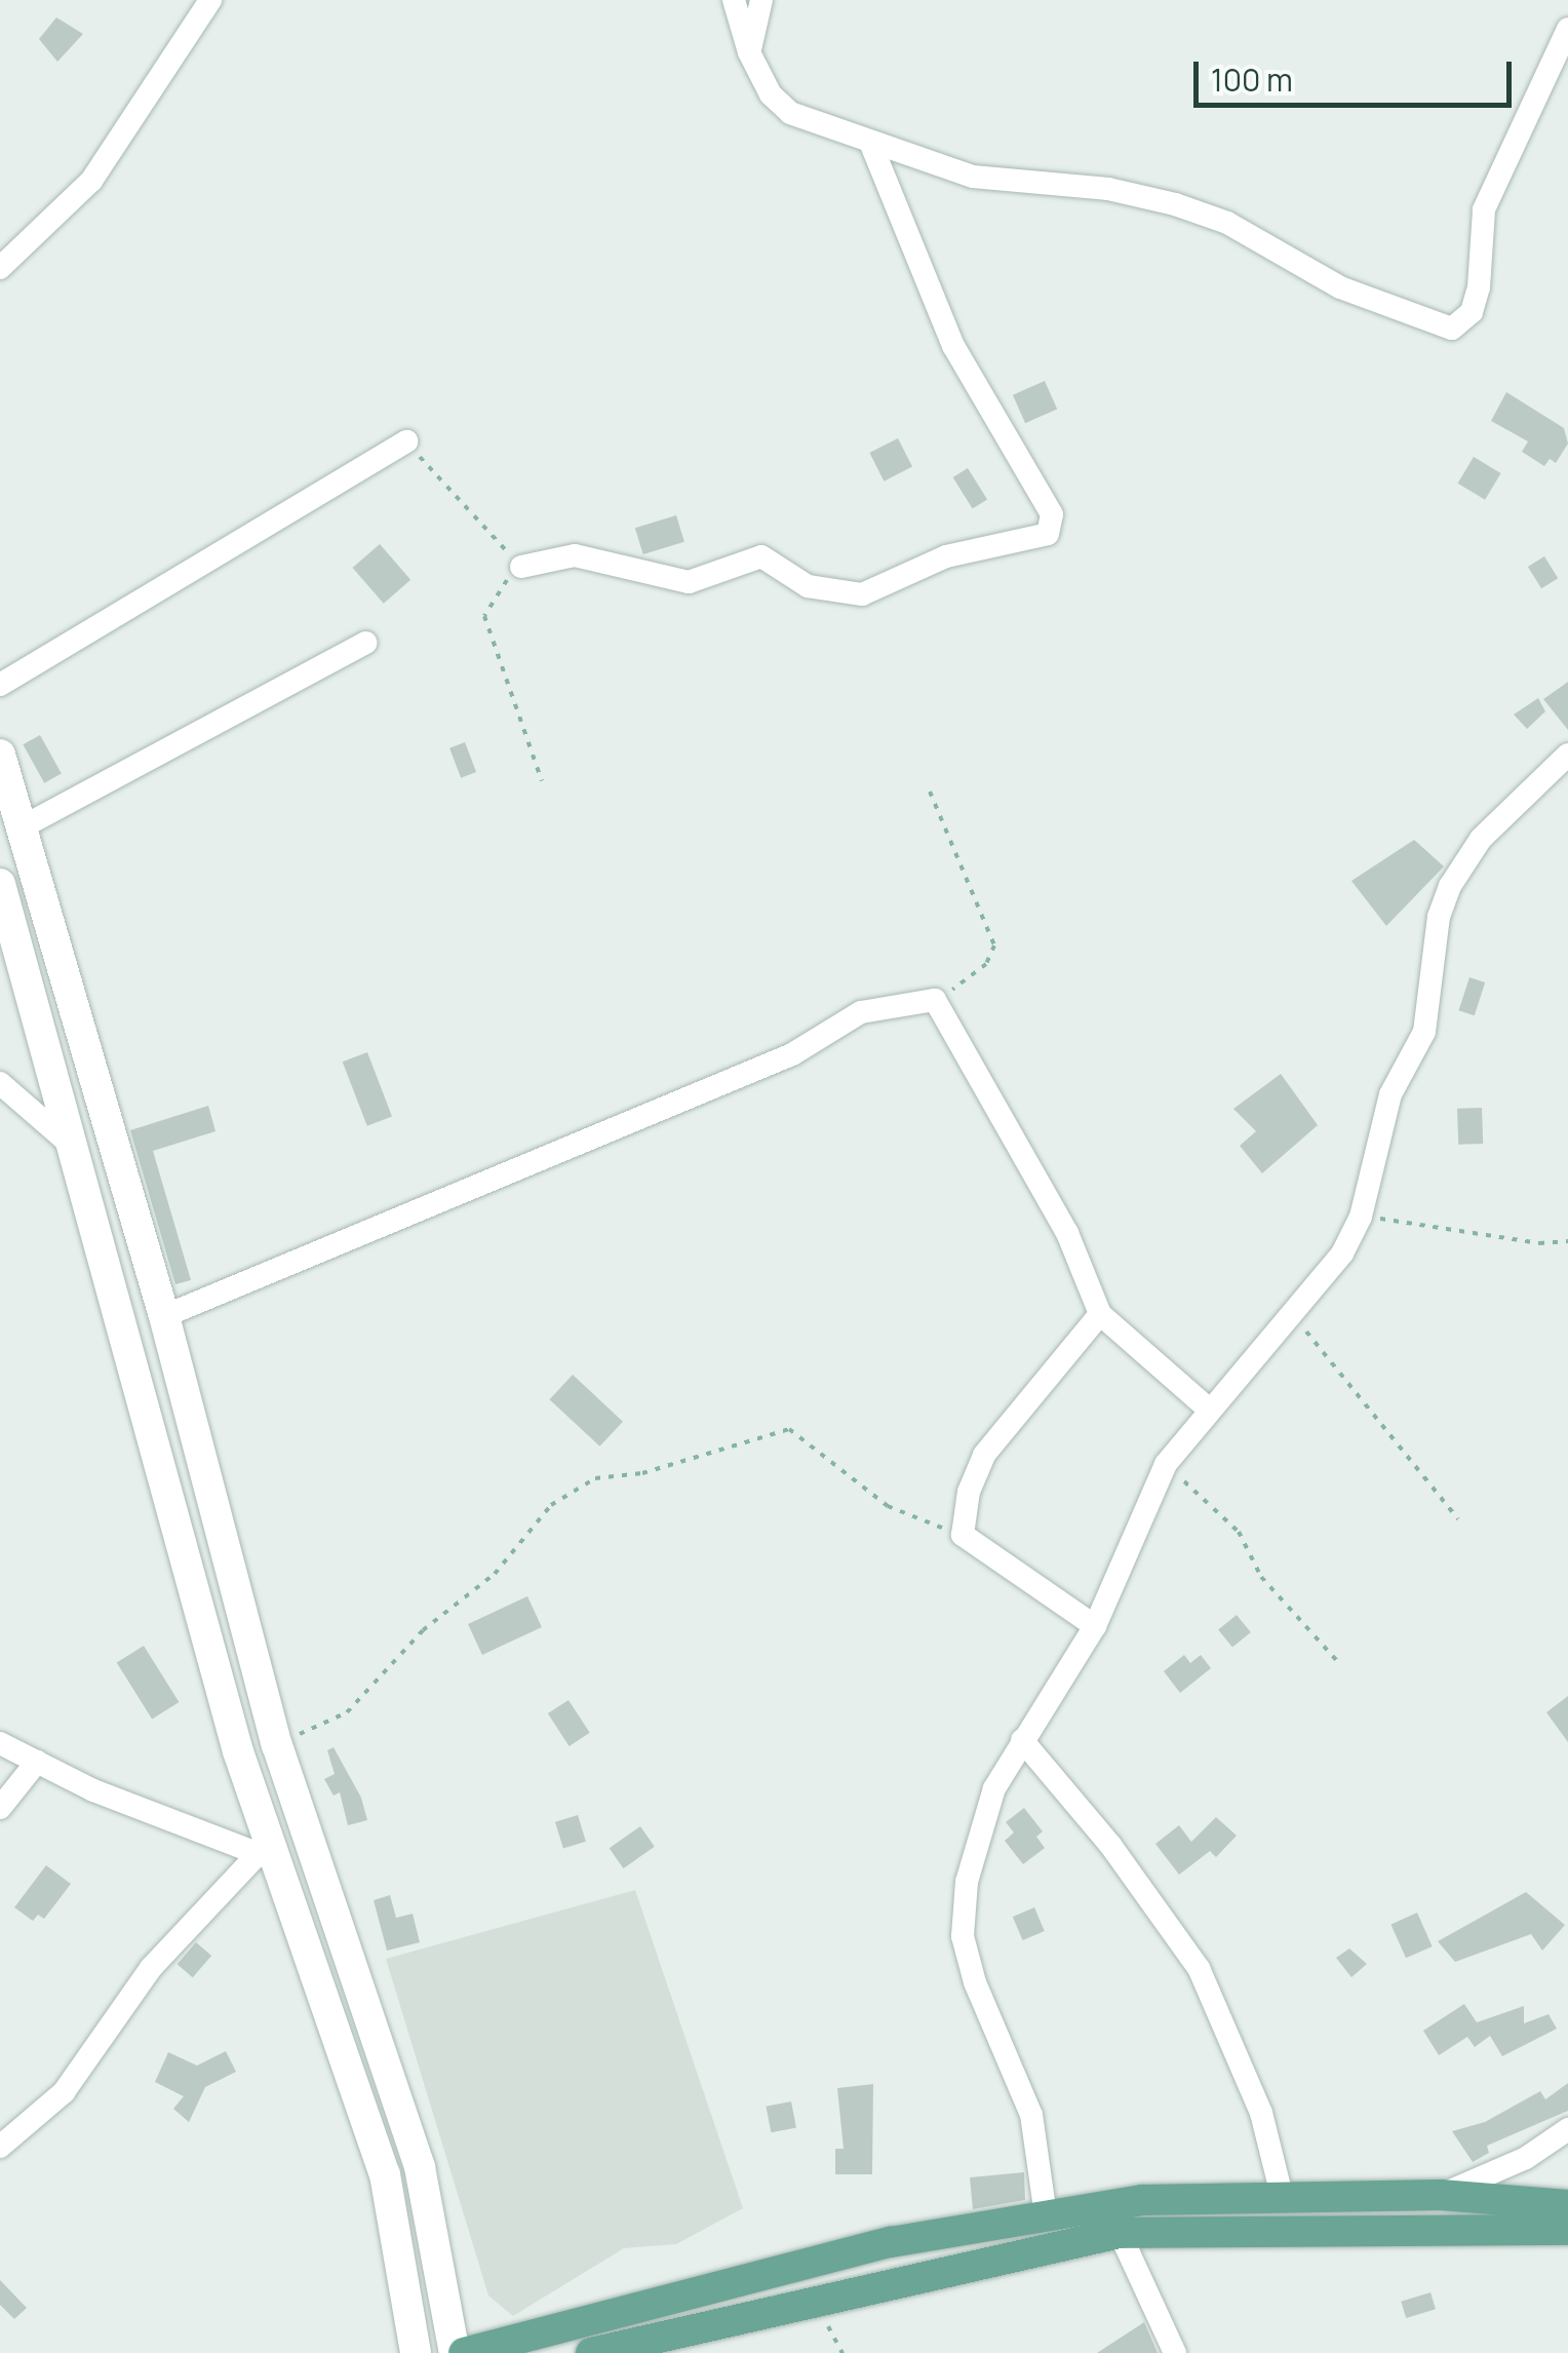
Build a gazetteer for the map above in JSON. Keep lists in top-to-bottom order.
{
  "scale_bar": "100 m"
}
